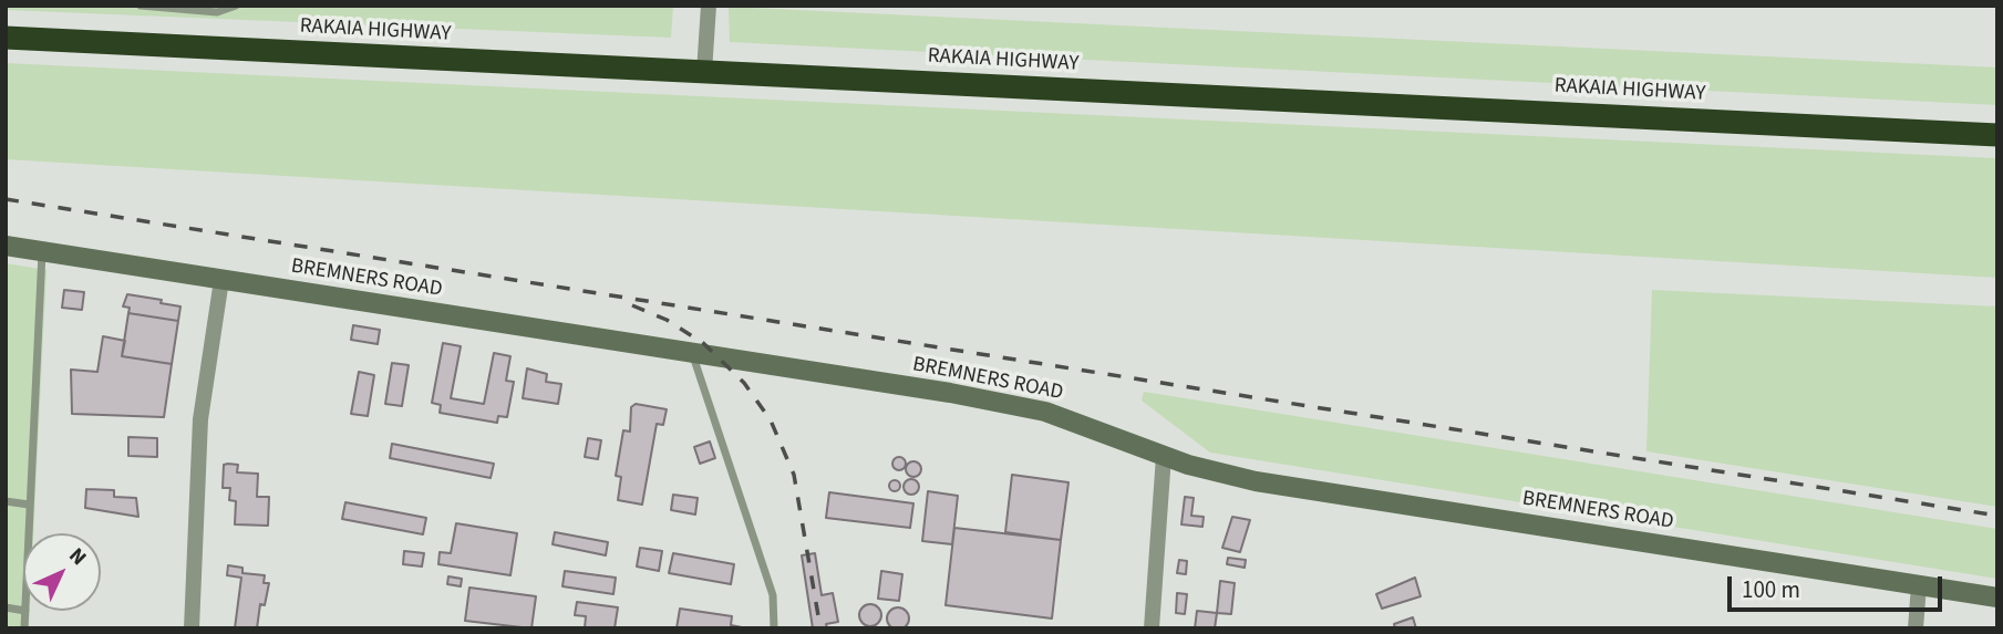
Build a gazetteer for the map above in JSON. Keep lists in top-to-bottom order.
{
  "streets": {
    "highway": ["RAKAIA HIGHWAY"],
    "street": ["BREMNERS ROAD"]
  },
  "scale_bar": "100 m",
  "north": "top right"
}
